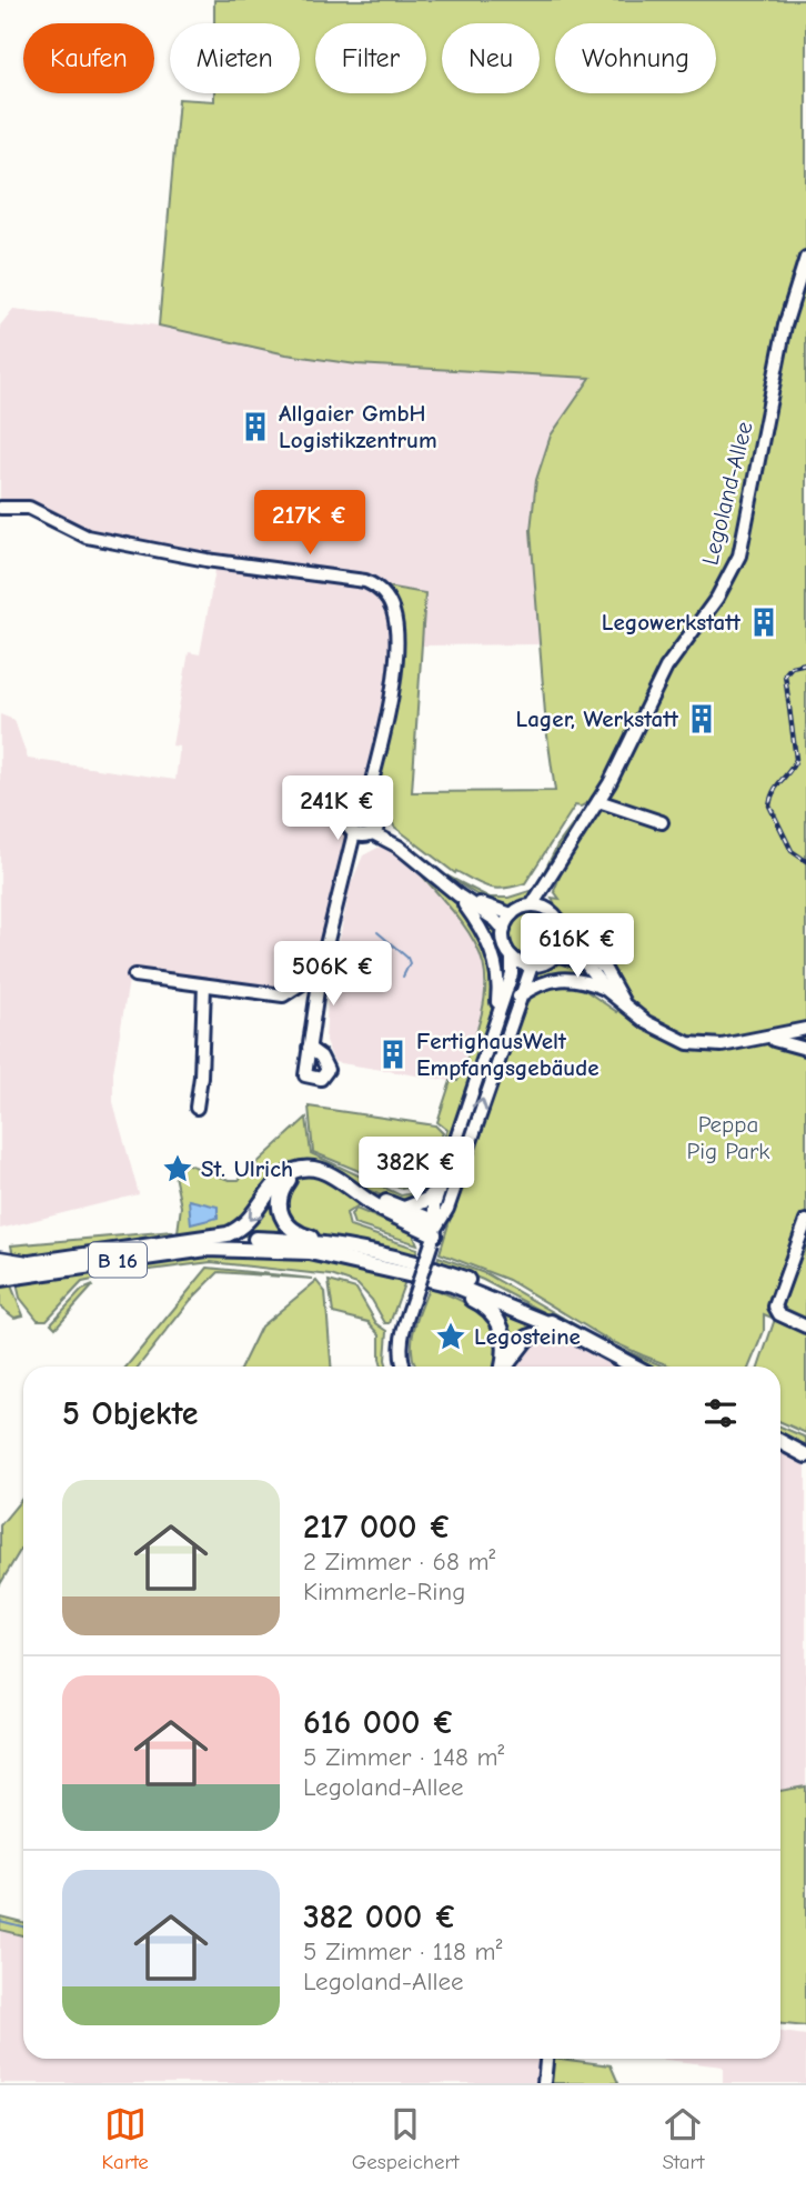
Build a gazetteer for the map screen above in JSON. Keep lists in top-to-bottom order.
{
  "streets": {
    "main road": ["B 16"],
    "street": ["Legoland-Allee"]
  },
  "parks": ["Peppa Pig Park"],
  "places": {
    "building": [
      "Allgaier GmbH Logistikzentrum",
      "Legowerkstatt",
      "Lager, Werkstatt",
      "FertighausWelt Empfangsgebäude"
    ],
    "place": ["St. Ulrich", "Legosteine"]
  },
  "page": {
    "chip": [
      "Kaufen",
      "Mieten",
      "Filter",
      "Neu",
      "Wohnung"
    ],
    "price": [
      "217K €",
      "241K €",
      "616K €",
      "506K €",
      "382K €"
    ],
    "heading": "5 Objekte",
    "list": [
      {
        "name": "217 000 €",
        "note": "2 Zimmer · 68 m² · Kimmerle-Ring"
      },
      {
        "name": "616 000 €",
        "note": "5 Zimmer · 148 m² · Legoland-Allee"
      },
      {
        "name": "382 000 €",
        "note": "5 Zimmer · 118 m² · Legoland-Allee"
      }
    ],
    "tabs": ["Karte", "Gespeichert", "Start"]
  }
}
